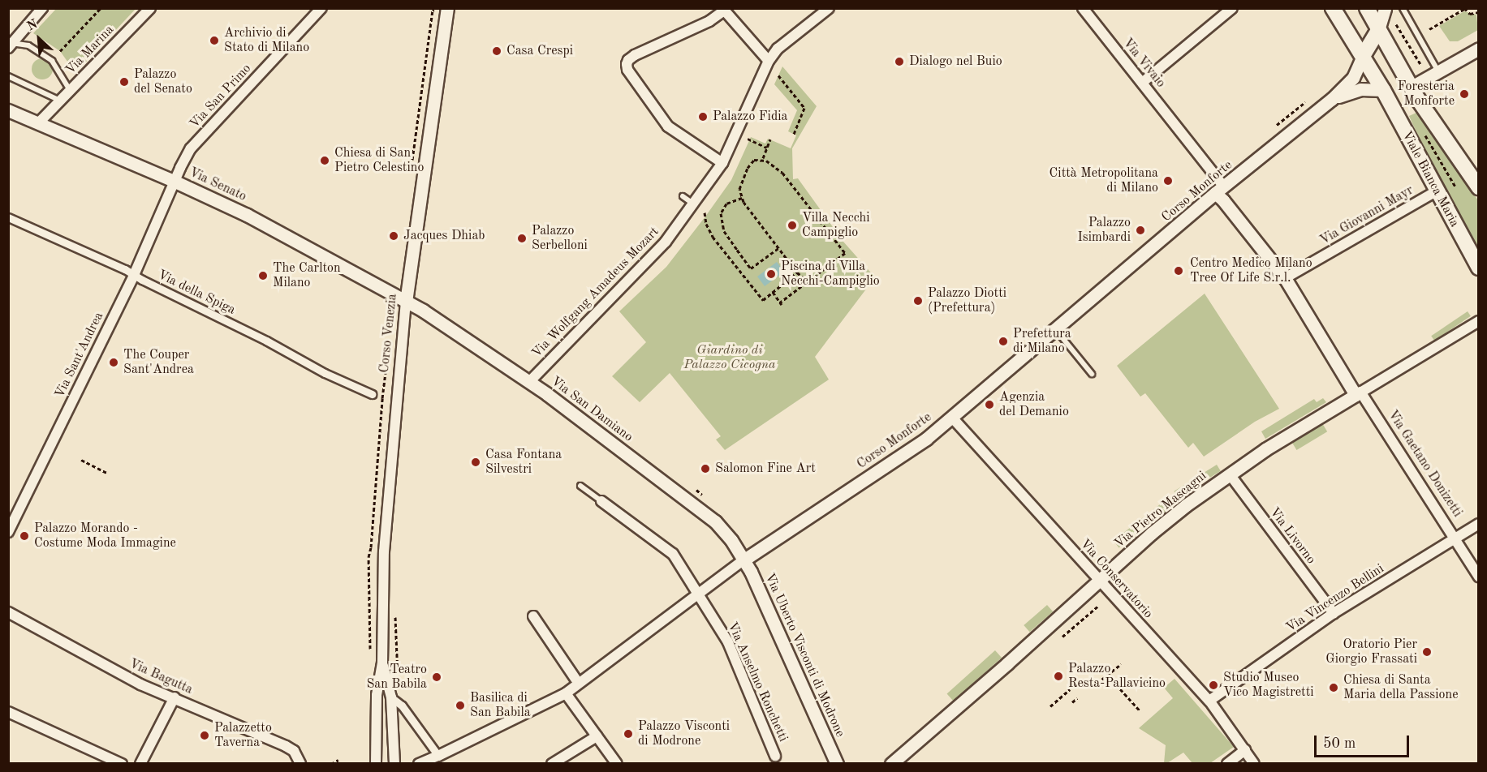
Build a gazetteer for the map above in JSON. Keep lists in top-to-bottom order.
{
  "streets": {
    "main road": ["Viale Bianca Maria"],
    "street": [
      "Via Marina",
      "Via Vivaio",
      "Via San Primo",
      "Via Senato",
      "Corso Monforte",
      "Via Giovanni Mayr",
      "Via della Spiga",
      "Via Wolfgang Amadeus Mozart",
      "Corso Venezia",
      "Via Sant'Andrea",
      "Via San Damiano",
      "Via Gaetano Donizetti",
      "Via Pietro Mascagni",
      "Via Livorno",
      "Via Conservatorio",
      "Via Vincenzo Bellini",
      "Via Uberto Visconti di Modrone",
      "Via Bagutta",
      "Via Anselmo Ronchetti"
    ]
  },
  "crossings": [
    ["Via Marina", "Via Senato"],
    ["Via Vivaio", "Corso Monforte"],
    ["Via Vivaio", "Via Gaetano Donizetti"],
    ["Via San Primo", "Via Senato"],
    ["Via San Primo", "Via Sant'Andrea"],
    ["Viale Bianca Maria", "Corso Monforte"],
    ["Viale Bianca Maria", "Via Giovanni Mayr"],
    ["Via Senato", "Corso Venezia"],
    ["Via Senato", "Via Sant'Andrea"],
    ["Via Senato", "Via San Damiano"],
    ["Corso Monforte", "Via San Damiano"],
    ["Corso Monforte", "Via Gaetano Donizetti"],
    ["Corso Monforte", "Via Conservatorio"],
    ["Corso Monforte", "Via Uberto Visconti di Modrone"],
    ["Corso Monforte", "Via Anselmo Ronchetti"],
    ["Via Giovanni Mayr", "Via Gaetano Donizetti"],
    ["Via della Spiga", "Via Sant'Andrea"],
    ["Via Wolfgang Amadeus Mozart", "Via San Damiano"],
    ["Corso Venezia", "Via San Damiano"],
    ["Via San Damiano", "Via Uberto Visconti di Modrone"],
    ["Via Gaetano Donizetti", "Via Pietro Mascagni"],
    ["Via Gaetano Donizetti", "Via Vincenzo Bellini"],
    ["Via Pietro Mascagni", "Via Livorno"],
    ["Via Pietro Mascagni", "Via Conservatorio"],
    ["Via Livorno", "Via Vincenzo Bellini"],
    ["Via Conservatorio", "Via Vincenzo Bellini"]
  ],
  "parks": ["Giardino di Palazzo Cicogna"],
  "places": [
    "Archivio di Stato di Milano",
    "Casa Crespi",
    "Dialogo nel Buio",
    "Palazzo del Senato",
    "Foresteria Monforte",
    "Palazzo Fidia",
    "Chiesa di San Pietro Celestino",
    "Città Metropolitana di Milano",
    "Villa Necchi Campiglio",
    "Palazzo Isimbardi",
    "Jacques Dhiab",
    "Palazzo Serbelloni",
    "Centro Medico Milano Tree Of Life S.r.l.",
    "Piscina di Villa Necchi-Campiglio",
    "The Carlton Milano",
    "Palazzo Diotti (Prefettura)",
    "Prefettura di Milano",
    "The Couper Sant'Andrea",
    "Agenzia del Demanio",
    "Casa Fontana Silvestri",
    "Salomon Fine Art",
    "Palazzo Morando - Costume Moda Immagine",
    "Oratorio Pier Giorgio Frassati",
    "Palazzo Resta-Pallavicino",
    "Teatro San Babila",
    "Studio Museo Vico Magistretti",
    "Chiesa di Santa Maria della Passione",
    "Basilica di San Babila",
    "Palazzo Visconti di Modrone",
    "Palazzetto Taverna"
  ],
  "scale_bar": "50 m",
  "north": "top left"
}
